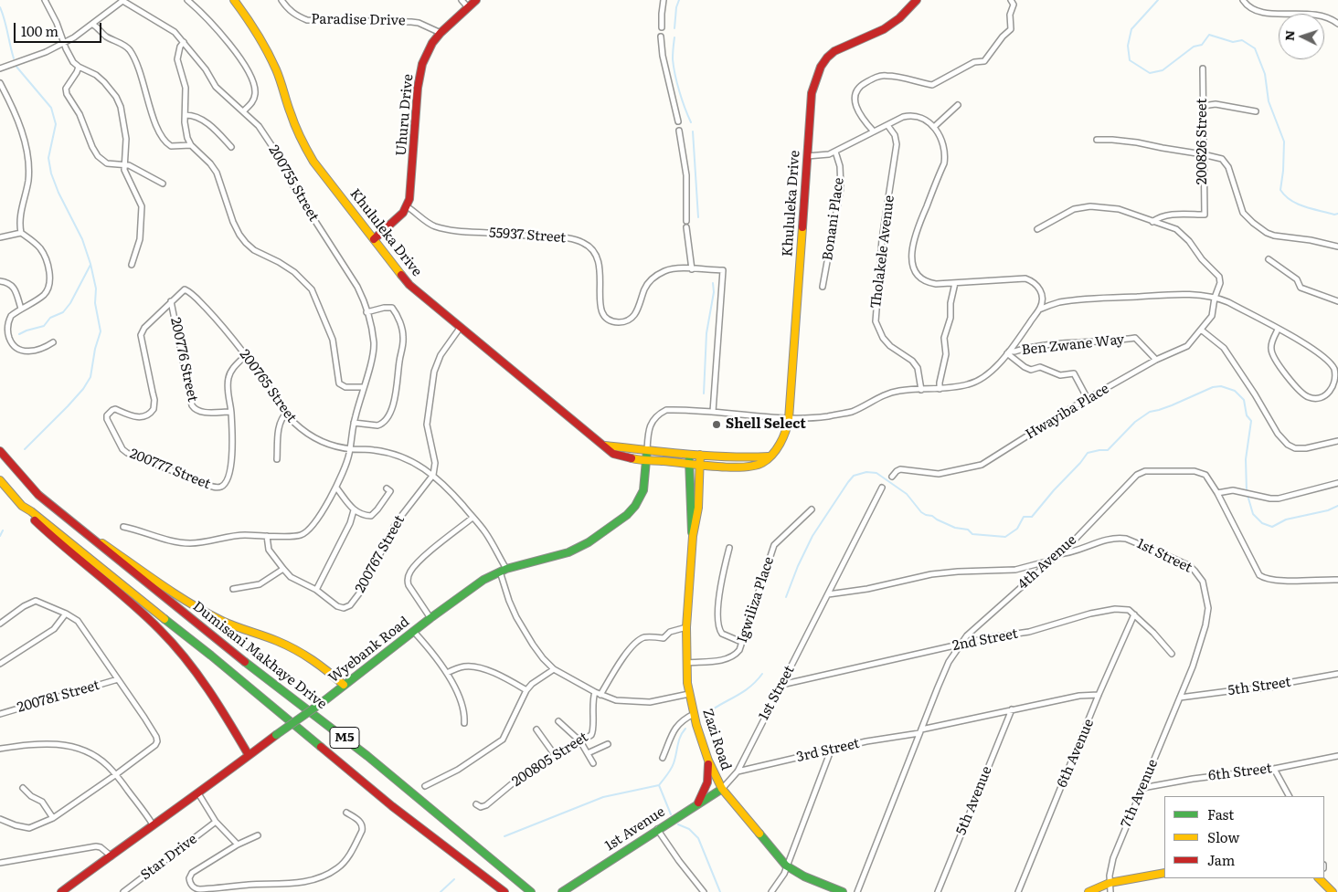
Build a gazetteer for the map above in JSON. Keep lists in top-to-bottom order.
{
  "streets": {
    "street": [
      "Paradise Drive",
      "Uhuru Drive",
      "200826 Street",
      "200755 Street",
      "Khululeka Drive",
      "Bonani Place",
      "55937 Street",
      "Tholakele Avenue",
      "Ben Zwane Way",
      "200776 Street",
      "200765 Street",
      "Hwayiba Place",
      "200777 Street",
      "200767 Street",
      "1st Street",
      "4th Avenue",
      "Igwiliza Place",
      "2nd Street",
      "Wyebank Road",
      "Dumisani Makhaye Drive",
      "5th Street",
      "200781 Street",
      "M5",
      "Zazi Road",
      "3rd Street",
      "6th Avenue",
      "200805 Street",
      "6th Street",
      "7th Avenue",
      "5th Avenue",
      "1st Avenue",
      "Star Drive"
    ]
  },
  "crossings": [
    ["Paradise Drive", "Uhuru Drive"],
    ["Uhuru Drive", "55937 Street"],
    ["200826 Street", "Hwayiba Place"],
    ["200755 Street", "200765 Street"],
    ["200755 Street", "200767 Street"],
    ["Khululeka Drive", "Wyebank Road"],
    ["Khululeka Drive", "Zazi Road"],
    ["Ben Zwane Way", "Hwayiba Place"],
    ["200776 Street", "200765 Street"],
    ["200776 Street", "200777 Street"],
    ["200765 Street", "200777 Street"],
    ["200765 Street", "200767 Street"],
    ["200765 Street", "Wyebank Road"],
    ["200765 Street", "Zazi Road"],
    ["200765 Street", "200805 Street"],
    ["1st Street", "4th Avenue"],
    ["1st Street", "2nd Street"],
    ["1st Street", "5th Street"],
    ["1st Street", "Zazi Road"],
    ["1st Street", "3rd Street"],
    ["1st Street", "7th Avenue"],
    ["1st Street", "1st Avenue"],
    ["4th Avenue", "2nd Street"],
    ["4th Avenue", "3rd Street"],
    ["Igwiliza Place", "Zazi Road"],
    ["2nd Street", "6th Avenue"],
    ["5th Street", "7th Avenue"],
    ["Zazi Road", "1st Avenue"],
    ["3rd Street", "6th Avenue"],
    ["3rd Street", "5th Avenue"],
    ["6th Street", "7th Avenue"]
  ],
  "places": ["Shell Select"],
  "legend": ["Fast", "Slow", "Jam"],
  "scale_bar": "100 m",
  "north": "left"
}
